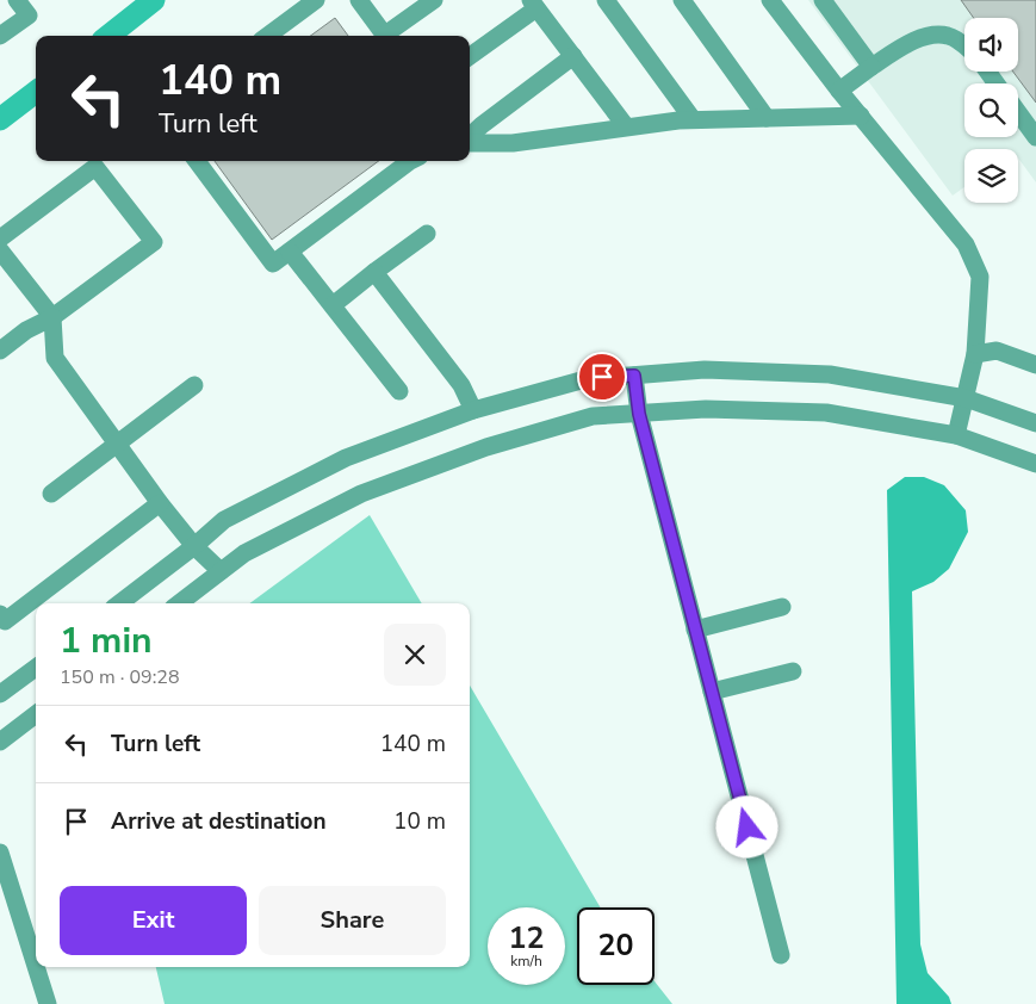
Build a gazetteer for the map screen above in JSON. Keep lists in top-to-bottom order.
{
  "page": {
    "turn": ["140 m", "Turn left"],
    "heading": ["1 min", "150 m · 09:28"],
    "list": [
      {
        "name": "Turn left",
        "value": "140 m"
      },
      {
        "name": "Arrive at destination",
        "value": "10 m"
      }
    ],
    "buttons": ["Exit", "Share"],
    "speed": "12 km/h",
    "limit": "20"
  }
}
